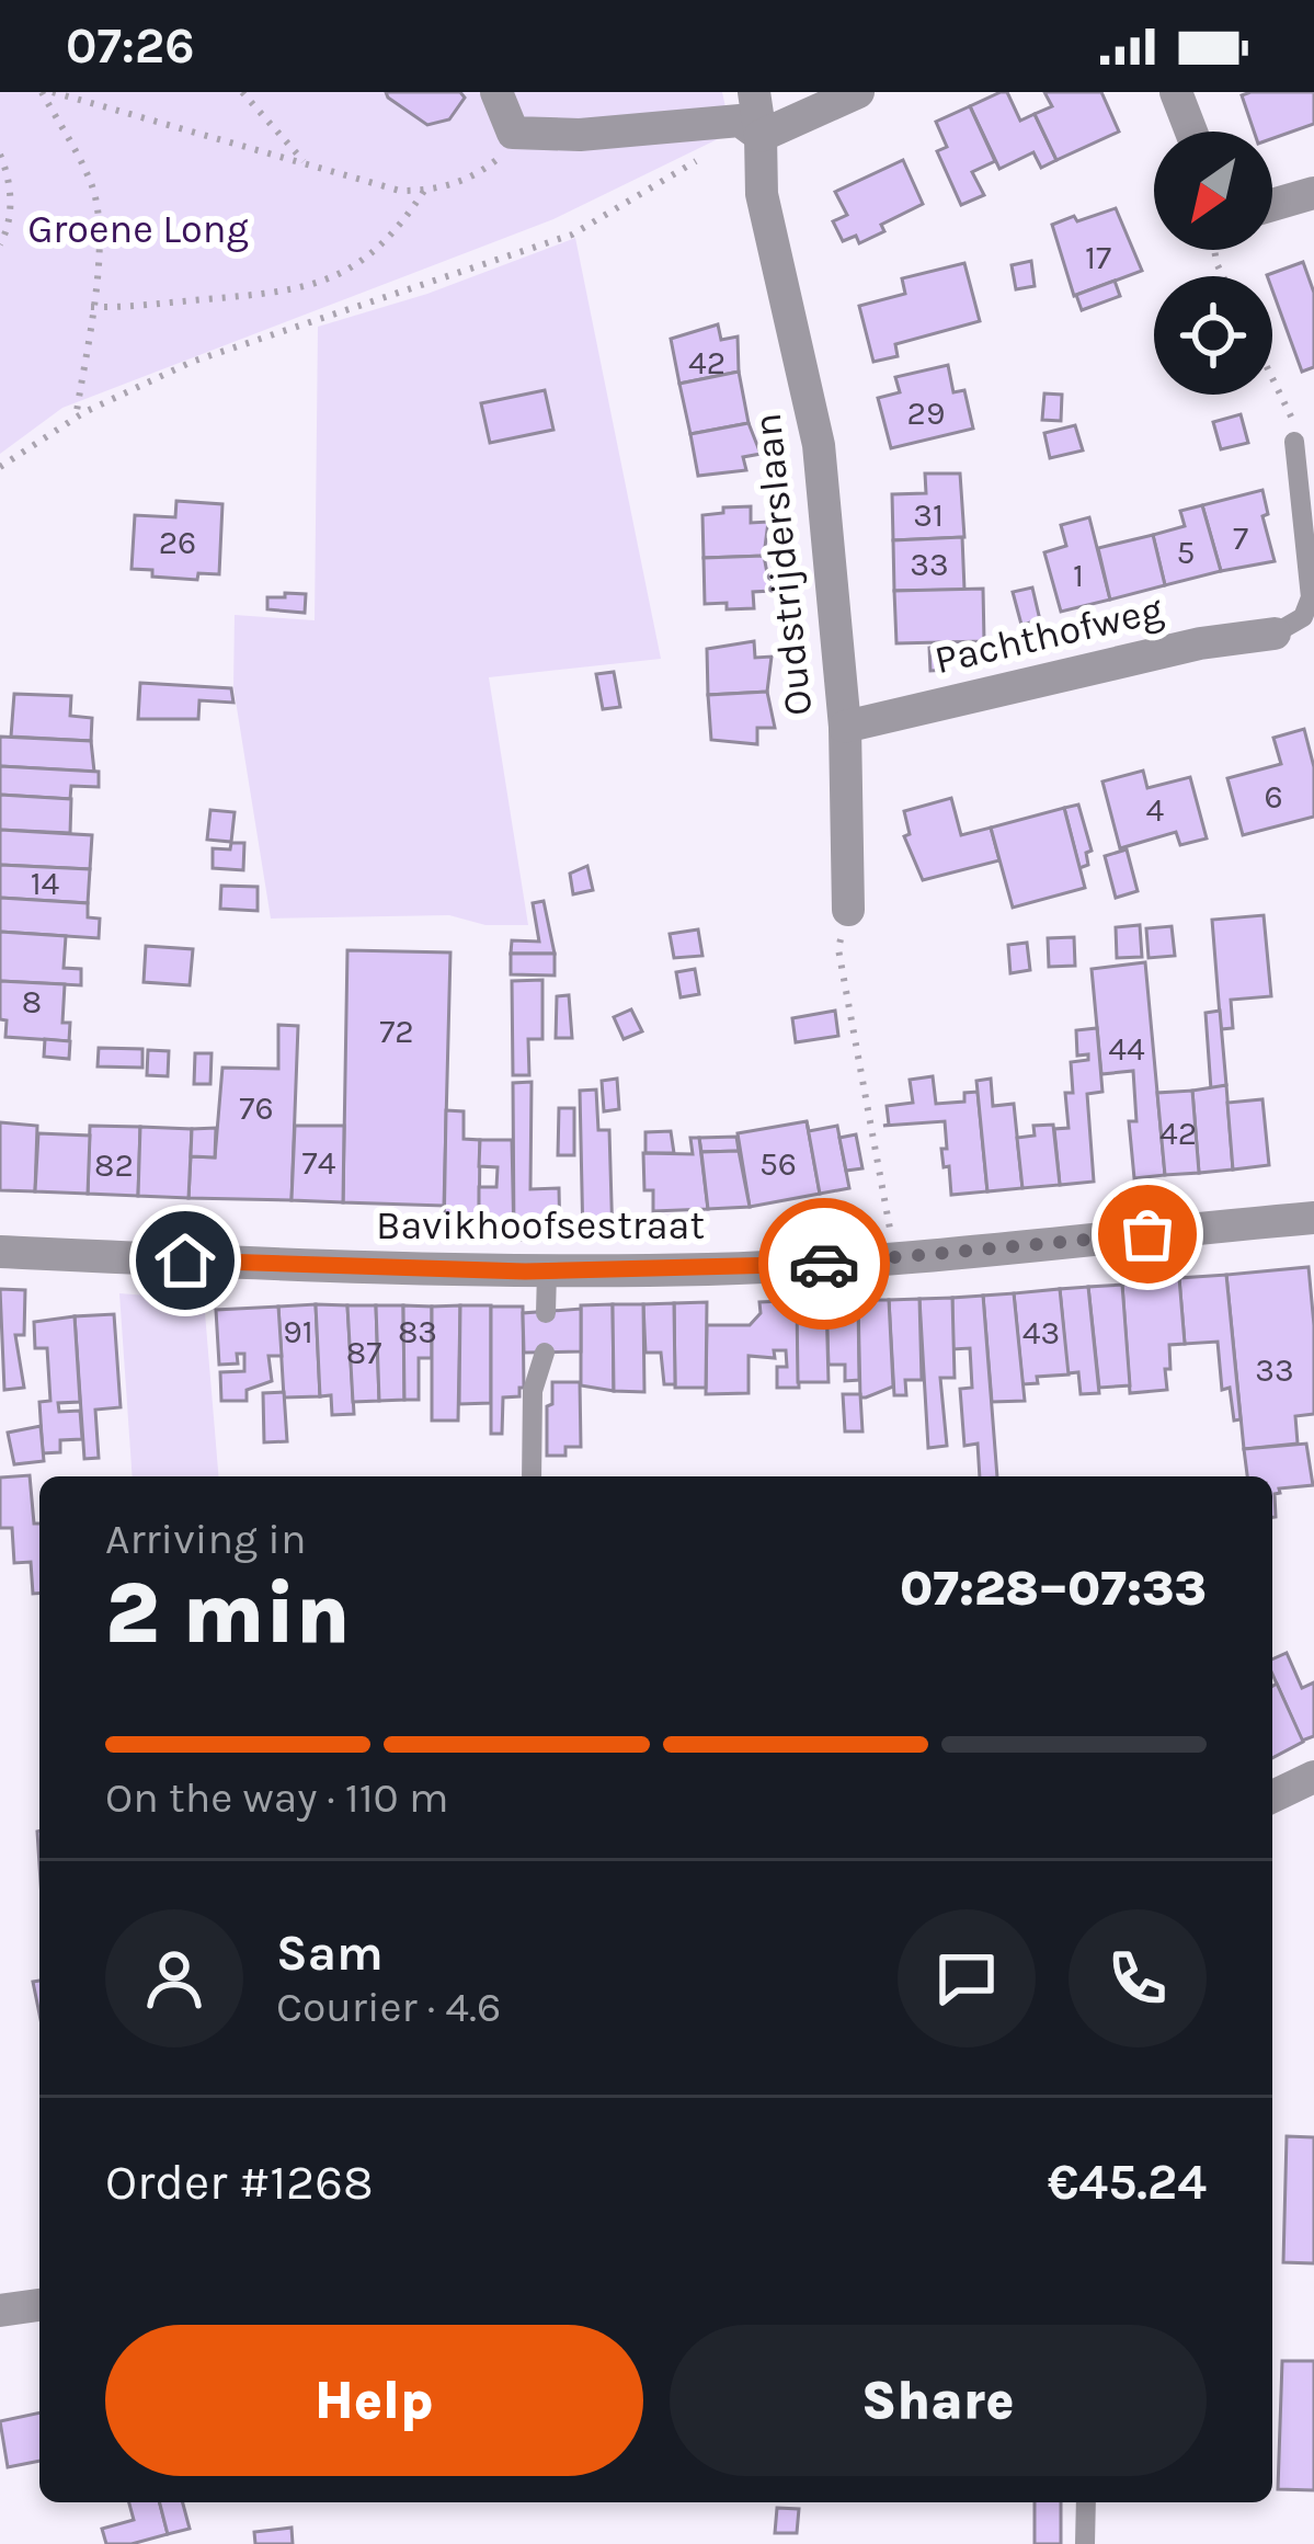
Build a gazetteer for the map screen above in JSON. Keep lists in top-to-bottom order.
{
  "streets": {
    "street": ["Oudstrijderslaan", "Pachthofweg", "Bavikhoofsestraat"]
  },
  "crossings": [
    ["Oudstrijderslaan", "Pachthofweg"]
  ],
  "parks": ["Groene Long"],
  "house_numbers": [
    "17",
    "42",
    "29",
    "31",
    "7",
    "26",
    "5",
    "33",
    "1",
    "6",
    "4",
    "14",
    "8",
    "72",
    "44",
    "76",
    "42",
    "74",
    "56",
    "82",
    "91",
    "83",
    "43",
    "87",
    "33"
  ],
  "north": "bottom left",
  "page": {
    "status": "07:26",
    "heading": ["2 min", "Arriving in", "07:28–07:33"],
    "panel": [
      "Sam",
      "Courier · 4.6",
      "Order #1268",
      "€45.24"
    ],
    "bar": "On the way · 110 m",
    "buttons": ["Help", "Share"]
  }
}
